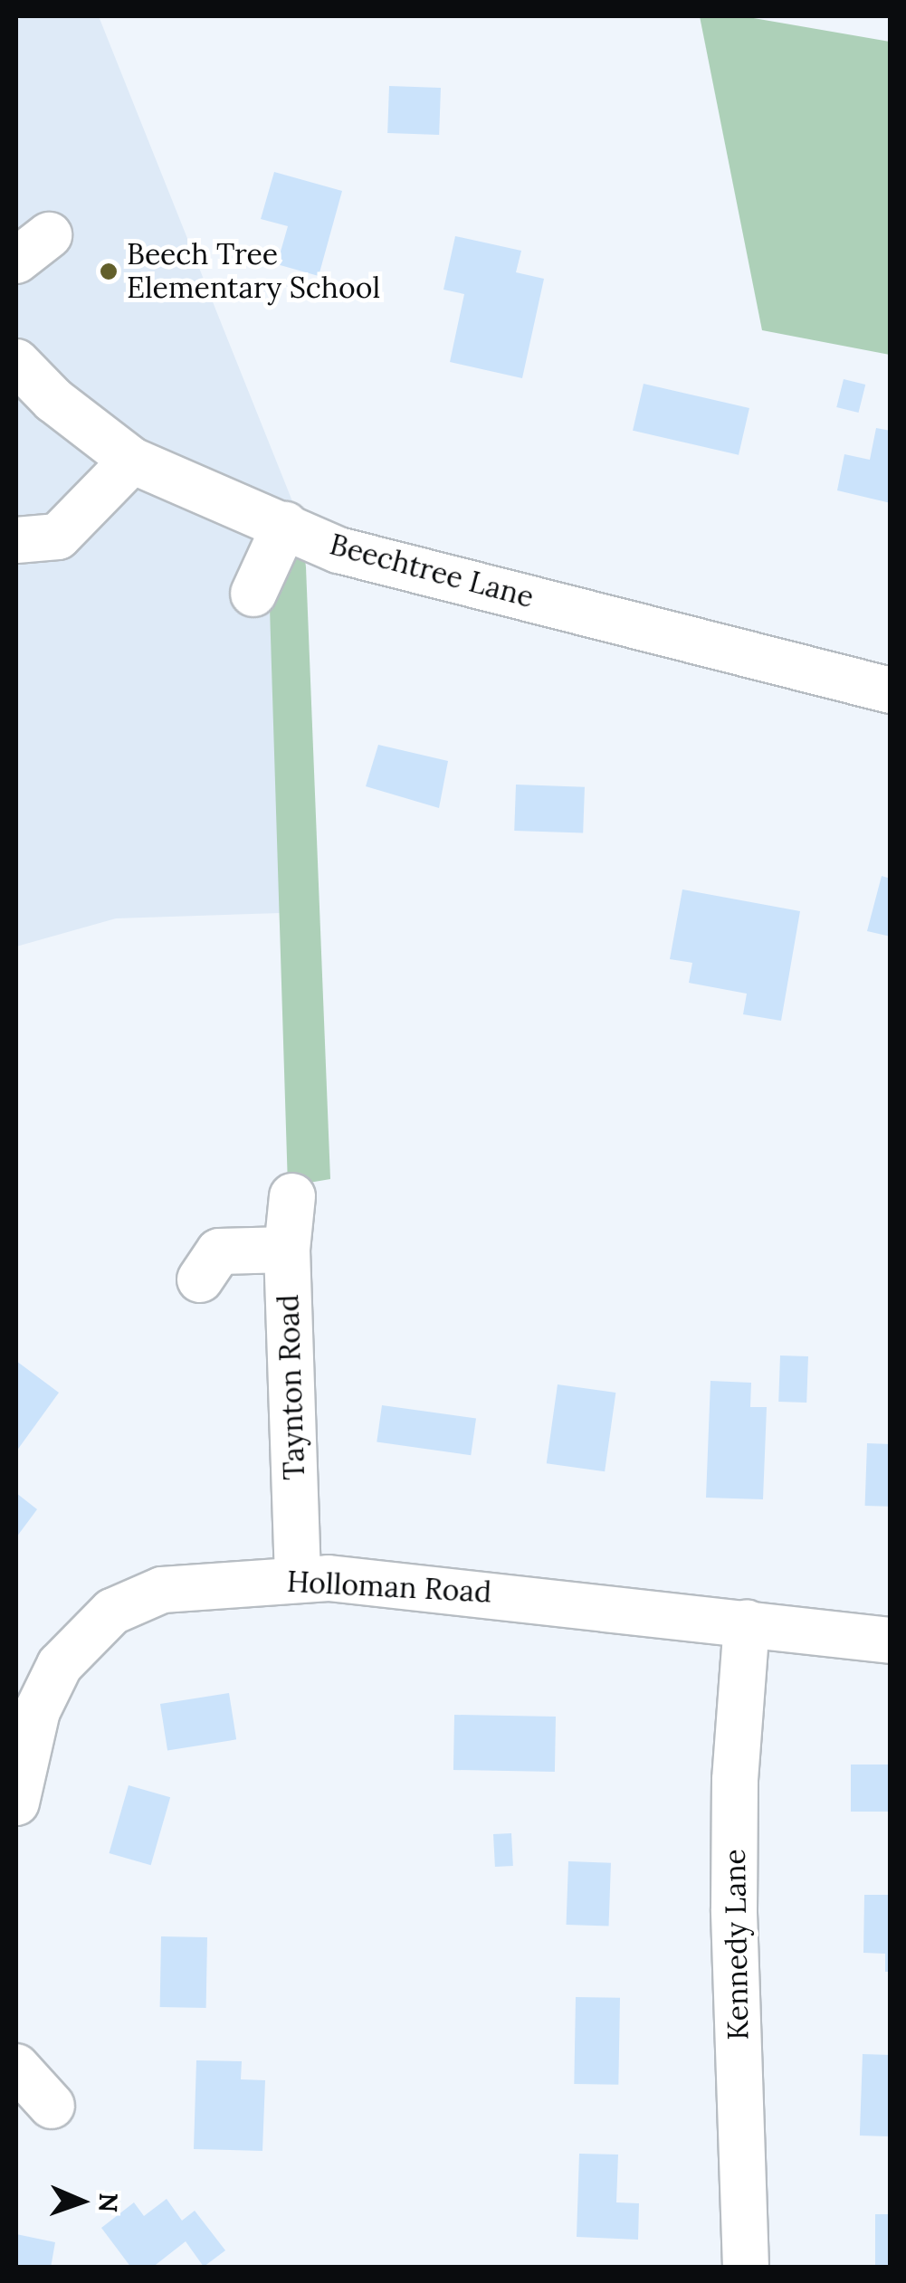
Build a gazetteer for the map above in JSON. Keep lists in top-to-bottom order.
{
  "streets": {
    "street": [
      "Beechtree Lane",
      "Taynton Road",
      "Holloman Road",
      "Kennedy Lane"
    ]
  },
  "crossings": [
    ["Taynton Road", "Holloman Road"],
    ["Holloman Road", "Kennedy Lane"]
  ],
  "places": ["Beech Tree Elementary School"],
  "north": "right"
}
